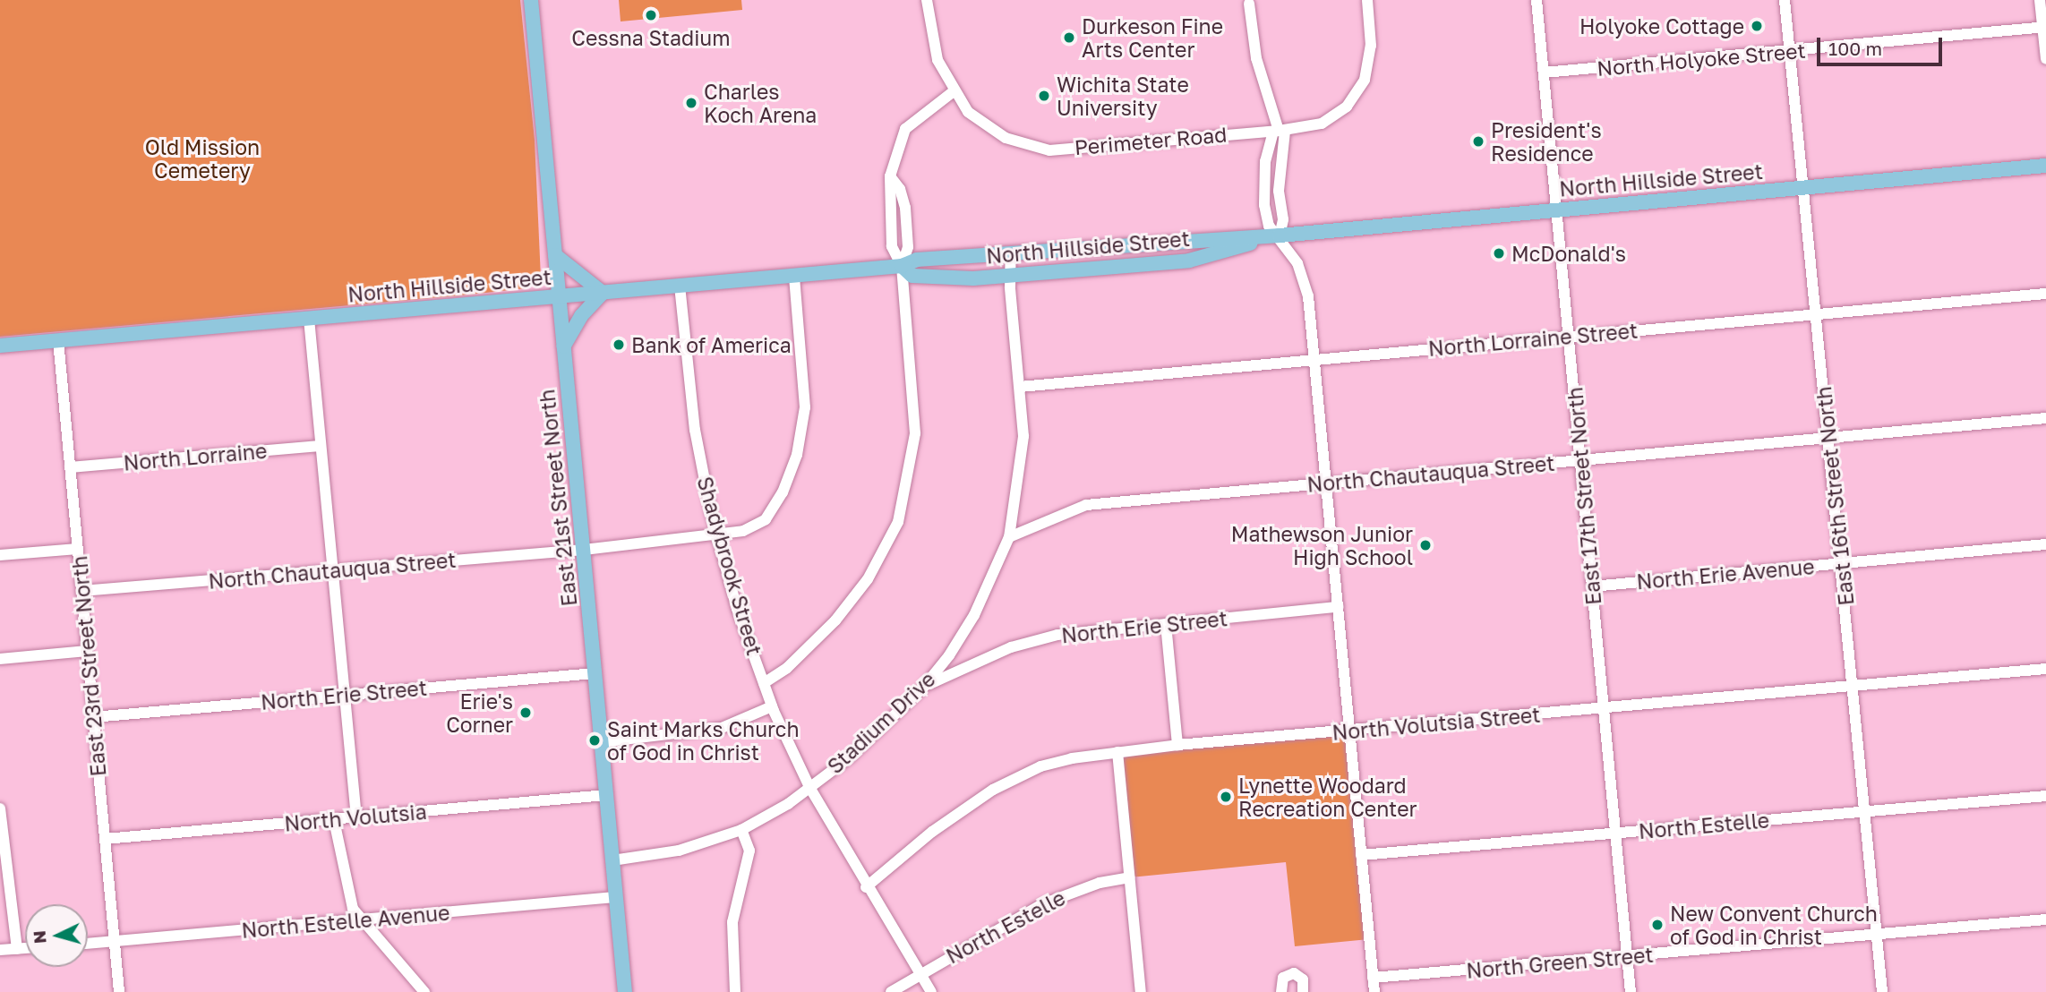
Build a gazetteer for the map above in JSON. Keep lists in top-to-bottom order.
{
  "streets": {
    "main road": ["North Hillside Street", "East 21st Street North"],
    "street": [
      "North Holyoke Street",
      "Perimeter Road",
      "North Lorraine Street",
      "North Lorraine",
      "North Chautauqua Street",
      "East 17th Street North",
      "East 16th Street North",
      "Shadybrook Street",
      "North Erie Avenue",
      "North Erie Street",
      "East 23rd Street North",
      "Stadium Drive",
      "North Volutsia Street",
      "North Volutsia",
      "North Estelle",
      "North Estelle Avenue",
      "North Green Street"
    ]
  },
  "crossings": [
    ["North Holyoke Street", "East 17th Street North"],
    ["North Holyoke Street", "East 16th Street North"],
    ["North Hillside Street", "North Chautauqua Street"],
    ["North Hillside Street", "East 17th Street North"],
    ["North Hillside Street", "East 16th Street North"],
    ["North Hillside Street", "East 21st Street North"],
    ["North Hillside Street", "Shadybrook Street"],
    ["North Hillside Street", "East 23rd Street North"],
    ["North Hillside Street", "Stadium Drive"],
    ["North Lorraine Street", "East 17th Street North"],
    ["North Lorraine Street", "East 16th Street North"],
    ["North Lorraine Street", "Stadium Drive"],
    ["North Lorraine", "East 23rd Street North"],
    ["North Chautauqua Street", "East 17th Street North"],
    ["North Chautauqua Street", "East 16th Street North"],
    ["North Chautauqua Street", "East 21st Street North"],
    ["North Chautauqua Street", "Shadybrook Street"],
    ["North Chautauqua Street", "East 23rd Street North"],
    ["North Chautauqua Street", "Stadium Drive"],
    ["East 17th Street North", "North Erie Avenue"],
    ["East 17th Street North", "North Volutsia Street"],
    ["East 17th Street North", "North Estelle"],
    ["East 17th Street North", "North Green Street"],
    ["East 16th Street North", "North Erie Avenue"],
    ["East 16th Street North", "North Volutsia Street"],
    ["East 16th Street North", "North Estelle"],
    ["East 16th Street North", "North Green Street"],
    ["East 21st Street North", "North Erie Street"],
    ["East 21st Street North", "North Volutsia"],
    ["East 21st Street North", "North Estelle Avenue"],
    ["Shadybrook Street", "Stadium Drive"],
    ["Shadybrook Street", "North Volutsia Street"],
    ["Shadybrook Street", "North Estelle"],
    ["North Erie Street", "East 23rd Street North"],
    ["North Erie Street", "Stadium Drive"],
    ["East 23rd Street North", "North Volutsia"],
    ["East 23rd Street North", "North Estelle Avenue"]
  ],
  "parks": ["Old Mission Cemetery"],
  "places": [
    "Cessna Stadium",
    "Holyoke Cottage",
    "Durkeson Fine Arts Center",
    "Wichita State University",
    "Charles Koch Arena",
    "President's Residence",
    "McDonald's",
    "Bank of America",
    "Mathewson Junior High School",
    "Erie's Corner",
    "Saint Marks Church of God in Christ",
    "Lynette Woodard Recreation Center",
    "New Convent Church of God in Christ"
  ],
  "scale_bar": "100 m",
  "north": "left"
}
